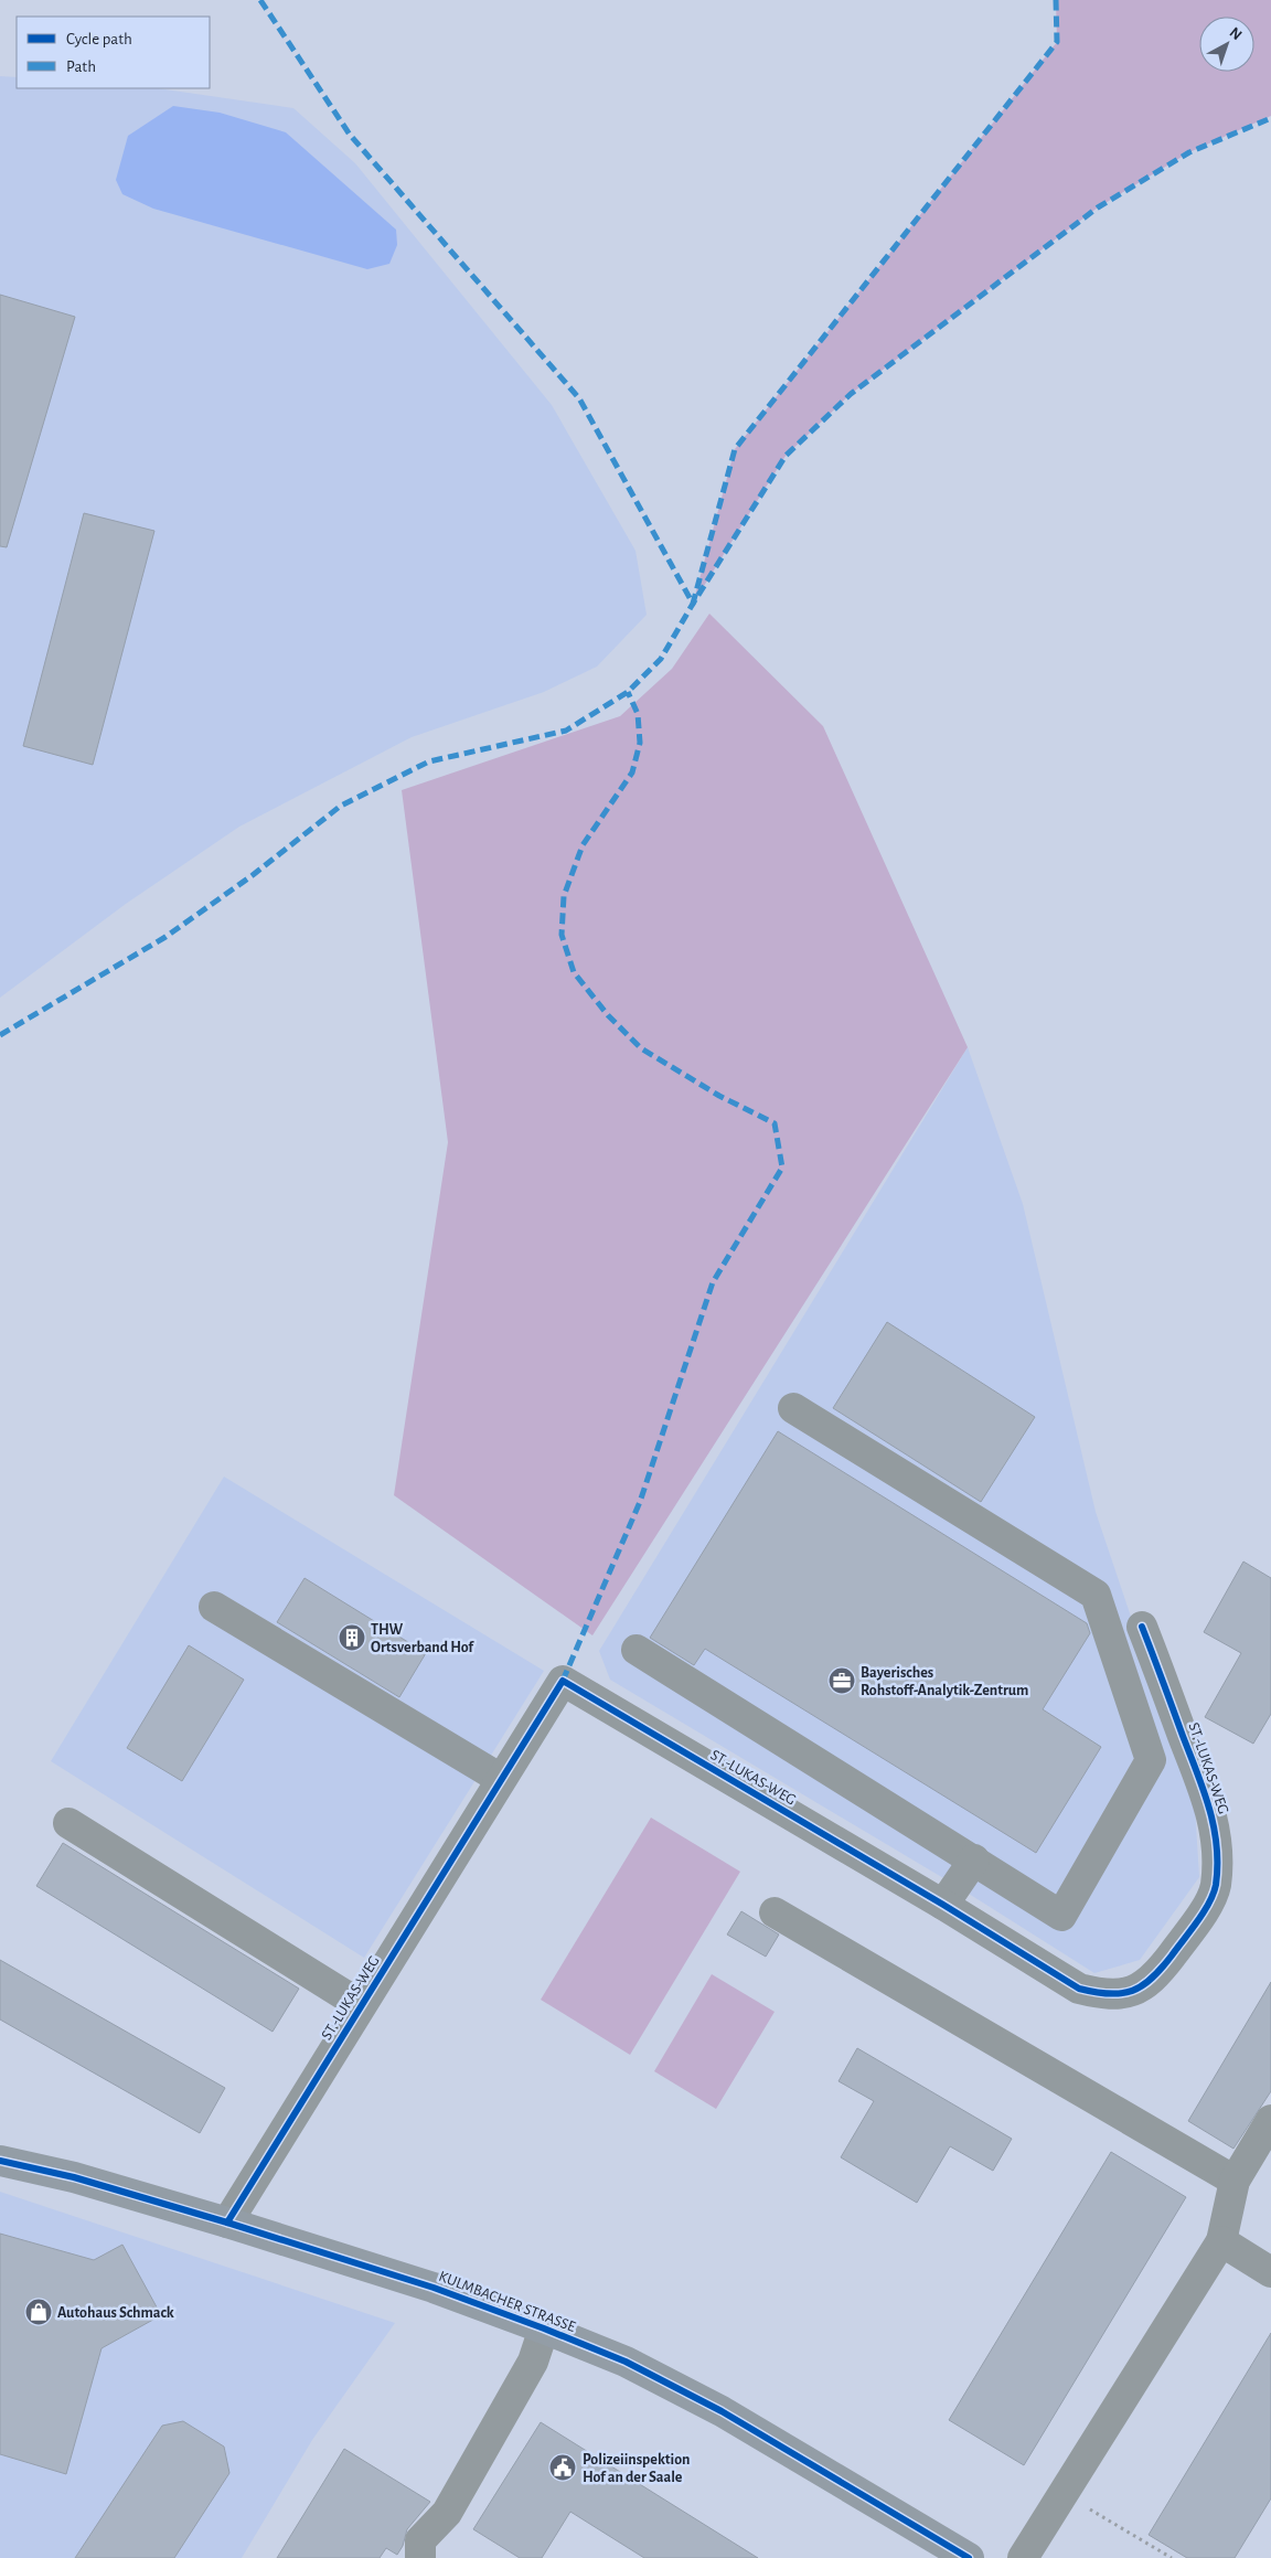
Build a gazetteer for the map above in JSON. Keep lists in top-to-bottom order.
{
  "streets": {
    "main road": ["KULMBACHER STRASSE"],
    "street": ["ST.-LUKAS-WEG"]
  },
  "crossings": [
    ["ST.-LUKAS-WEG", "KULMBACHER STRASSE"]
  ],
  "places": {
    "building": ["THW Ortsverband Hof"],
    "office": ["Bayerisches Rohstoff-Analytik-Zentrum"],
    "shop": ["Autohaus Schmack"],
    "public building": ["Polizeiinspektion Hof an der Saale"]
  },
  "legend": ["Cycle path", "Path"],
  "north": "top right"
}
